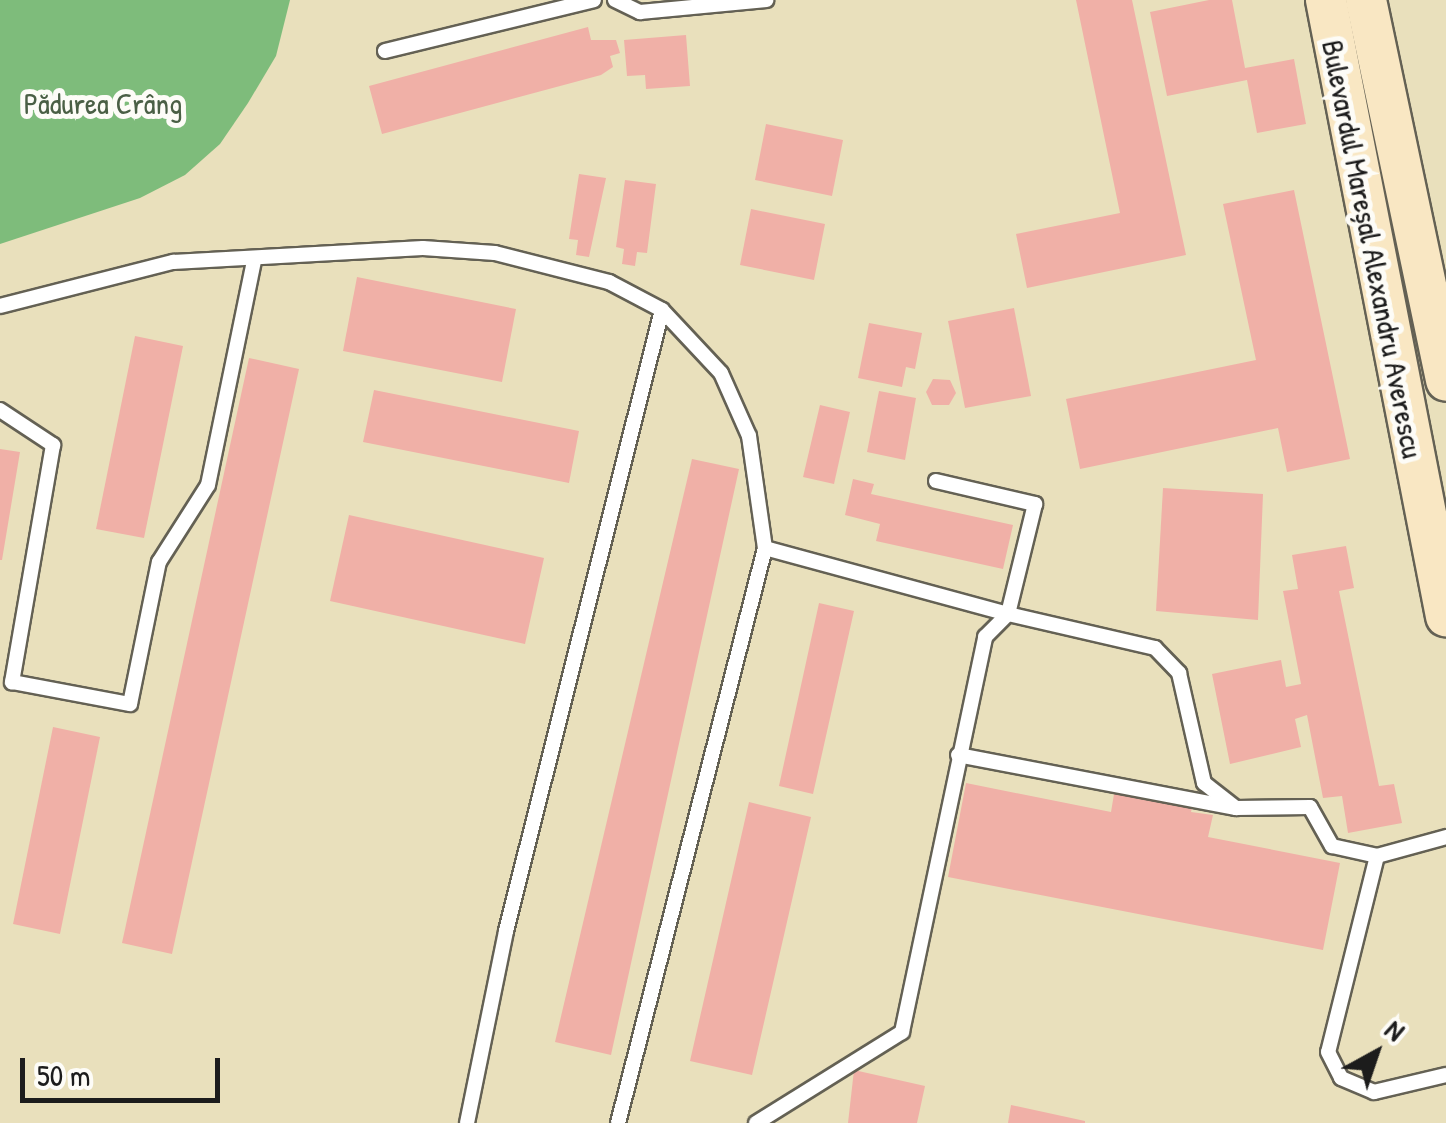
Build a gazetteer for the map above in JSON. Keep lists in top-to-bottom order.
{
  "streets": {
    "main road": ["Bulevardul Mareșal Alexandru Averescu"]
  },
  "parks": ["Pădurea Crâng"],
  "scale_bar": "50 m",
  "north": "top right"
}
